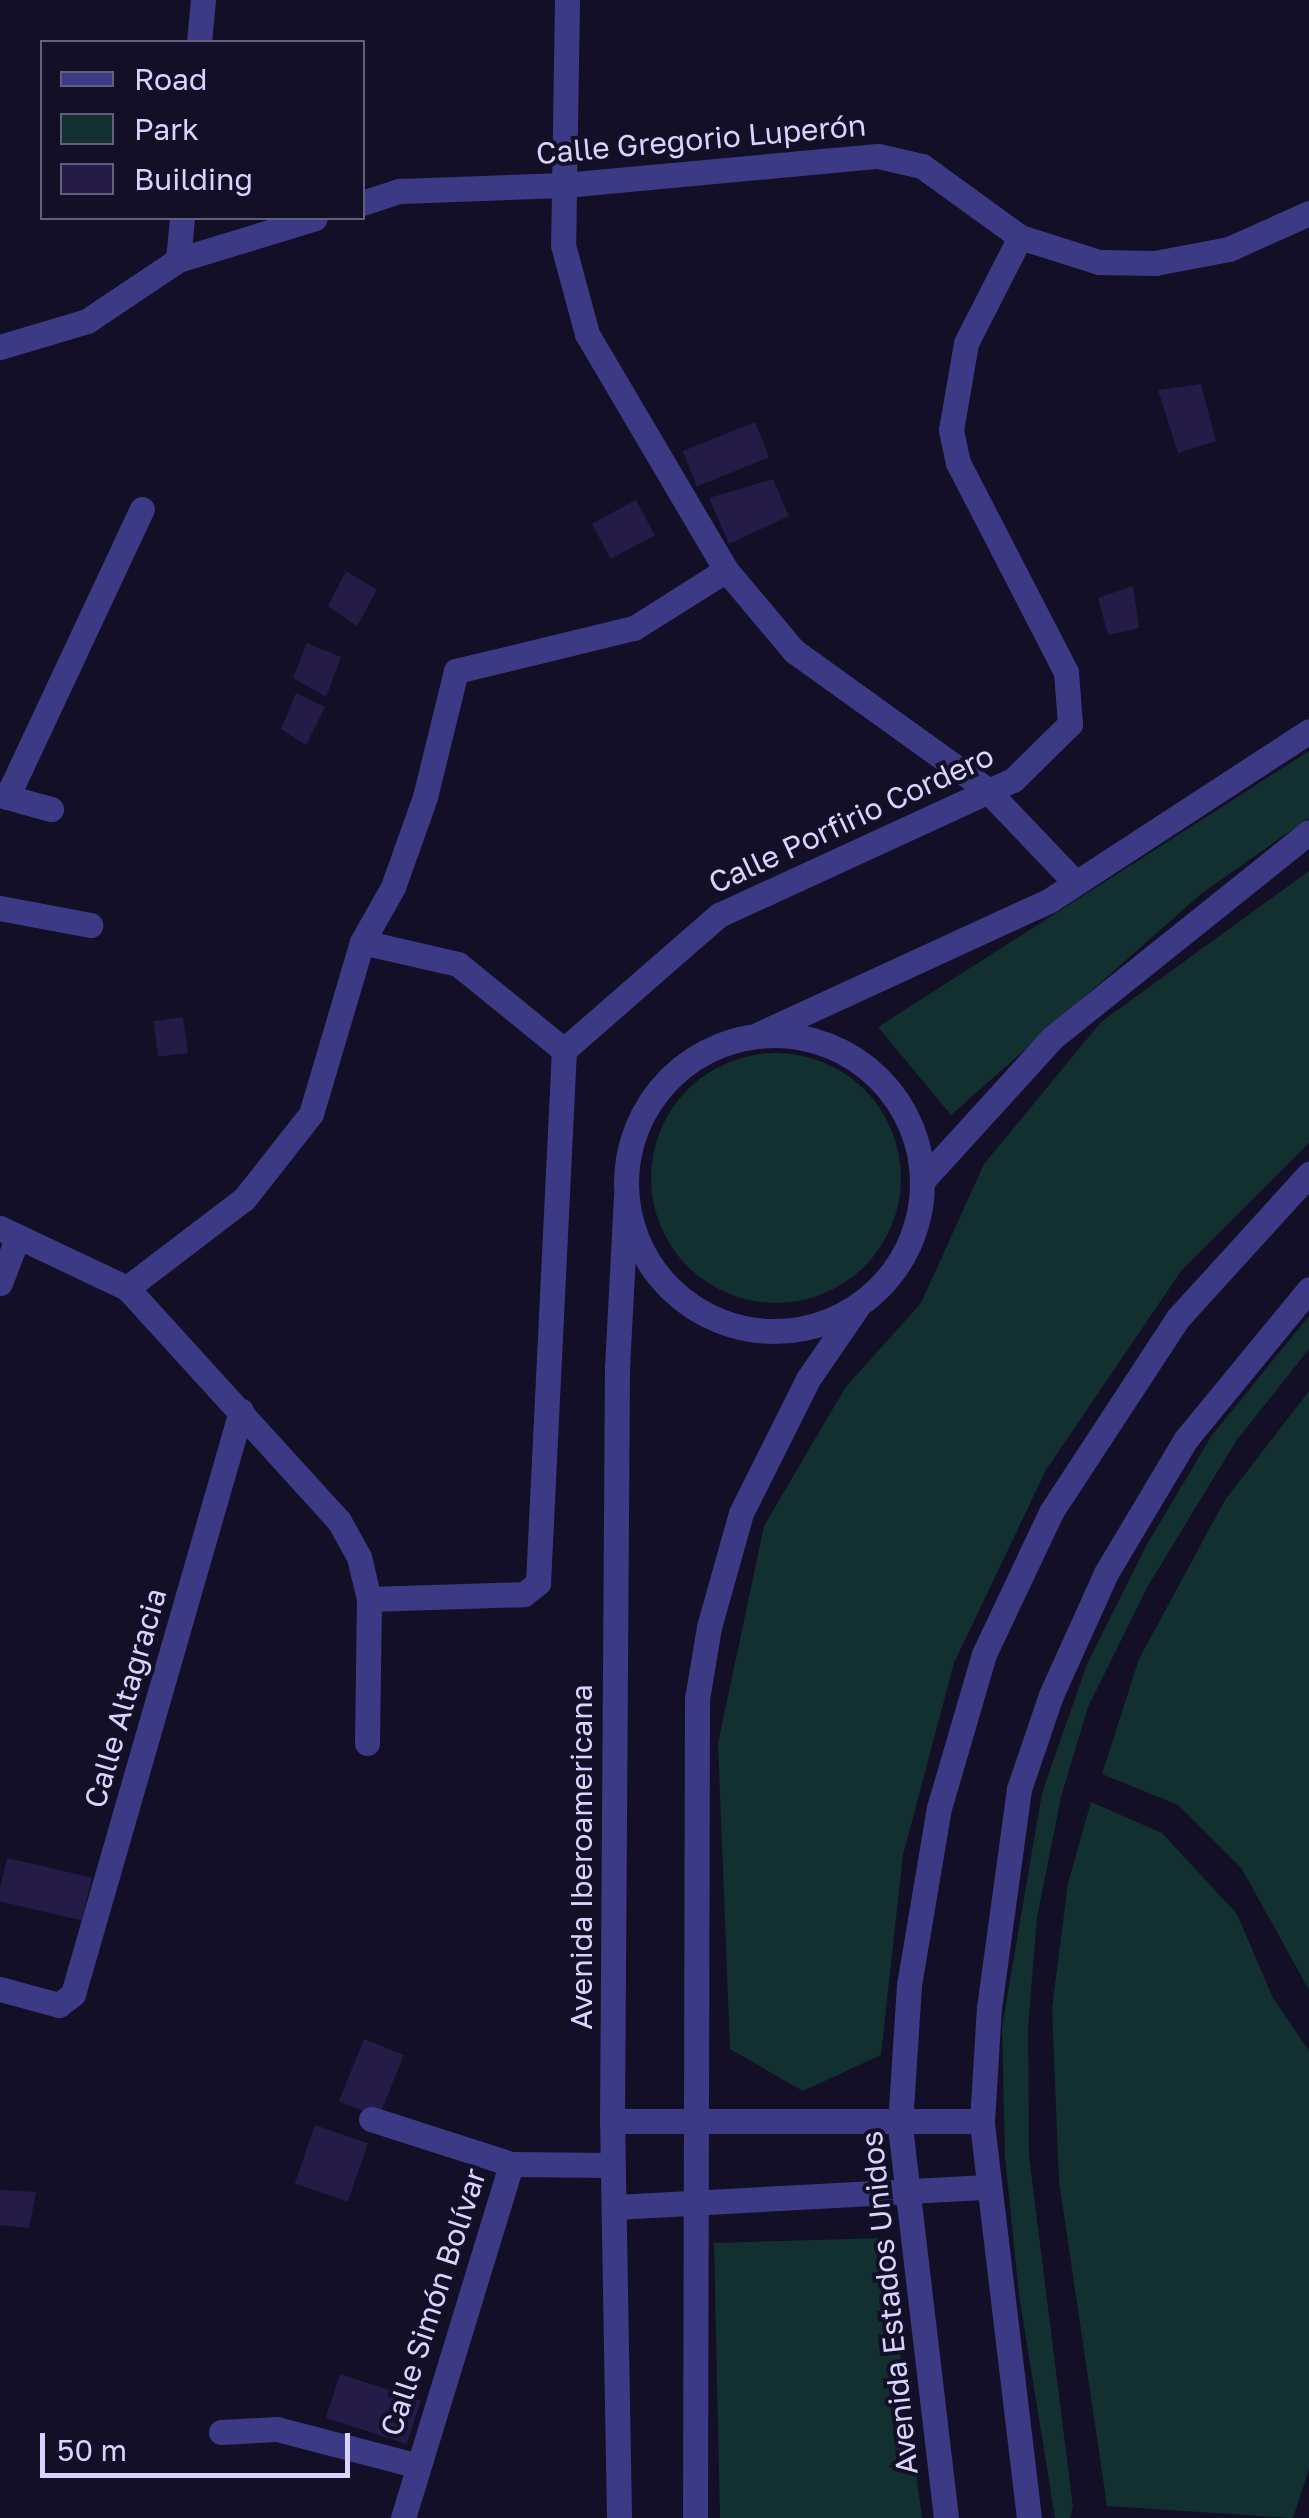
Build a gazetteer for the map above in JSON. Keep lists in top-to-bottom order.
{
  "streets": {
    "street": [
      "Calle Gregorio Luperón",
      "Calle Porfirio Cordero",
      "Calle Altagracia",
      "Avenida Iberoamericana",
      "Calle Simón Bolívar",
      "Avenida Estados Unidos"
    ]
  },
  "crossings": [
    ["Calle Gregorio Luperón", "Calle Porfirio Cordero"]
  ],
  "legend": ["Road", "Park", "Building"],
  "scale_bar": "50 m"
}
